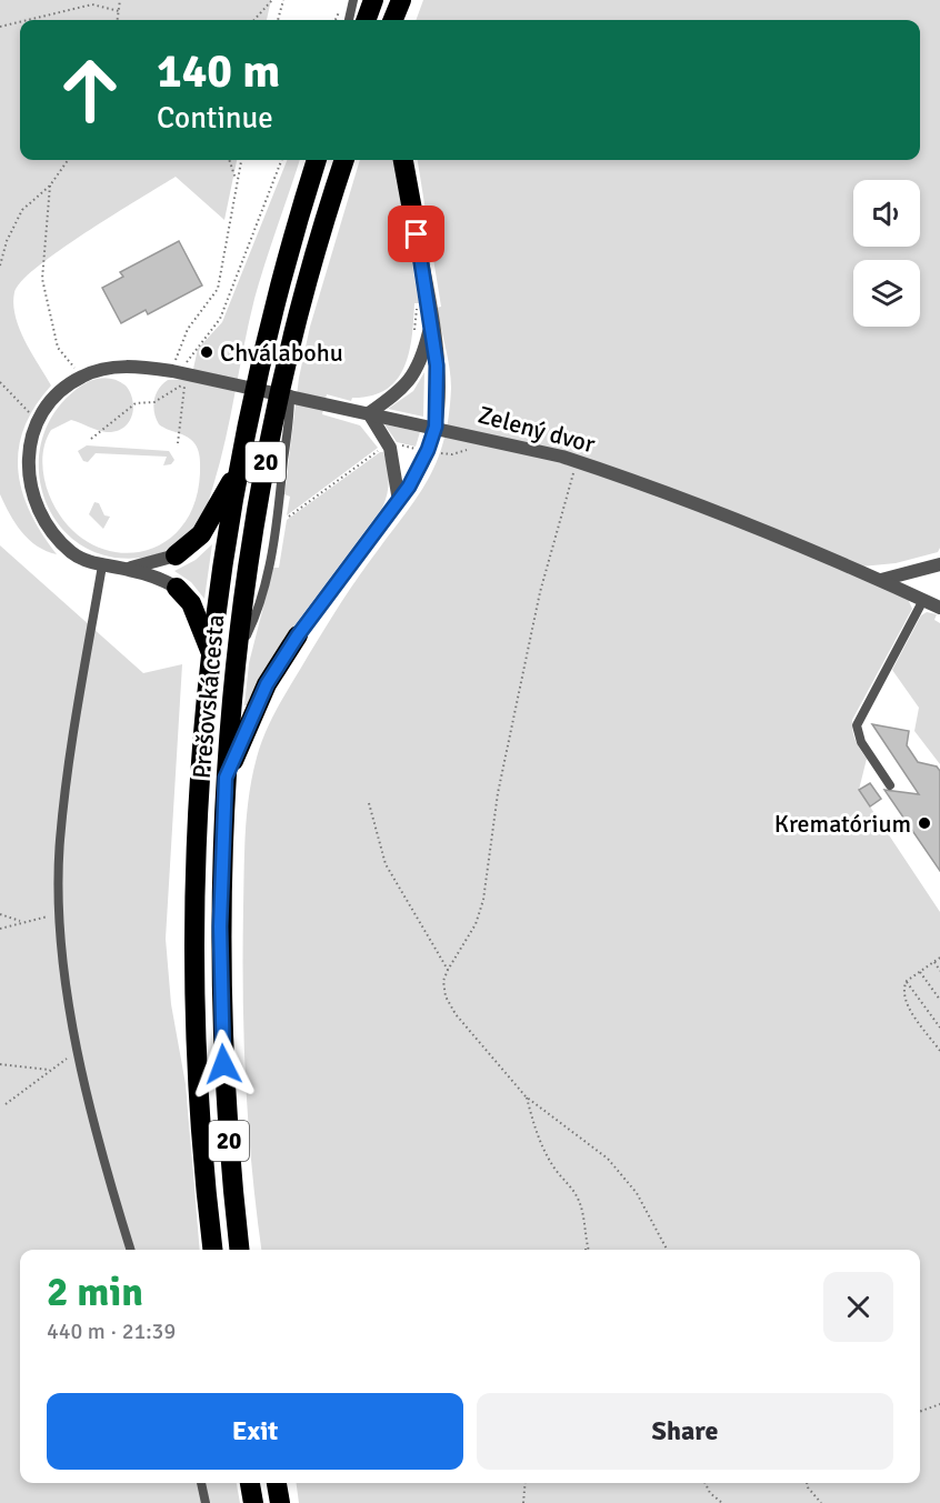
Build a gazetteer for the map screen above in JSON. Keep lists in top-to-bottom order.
{
  "streets": {
    "highway": ["20", "Prešovská cesta"],
    "street": ["Zelený dvor"]
  },
  "places": ["Chválabohu", "Krematórium"],
  "page": {
    "turn": ["140 m", "Continue"],
    "heading": ["2 min", "440 m · 21:39"],
    "buttons": ["Exit", "Share"]
  }
}
